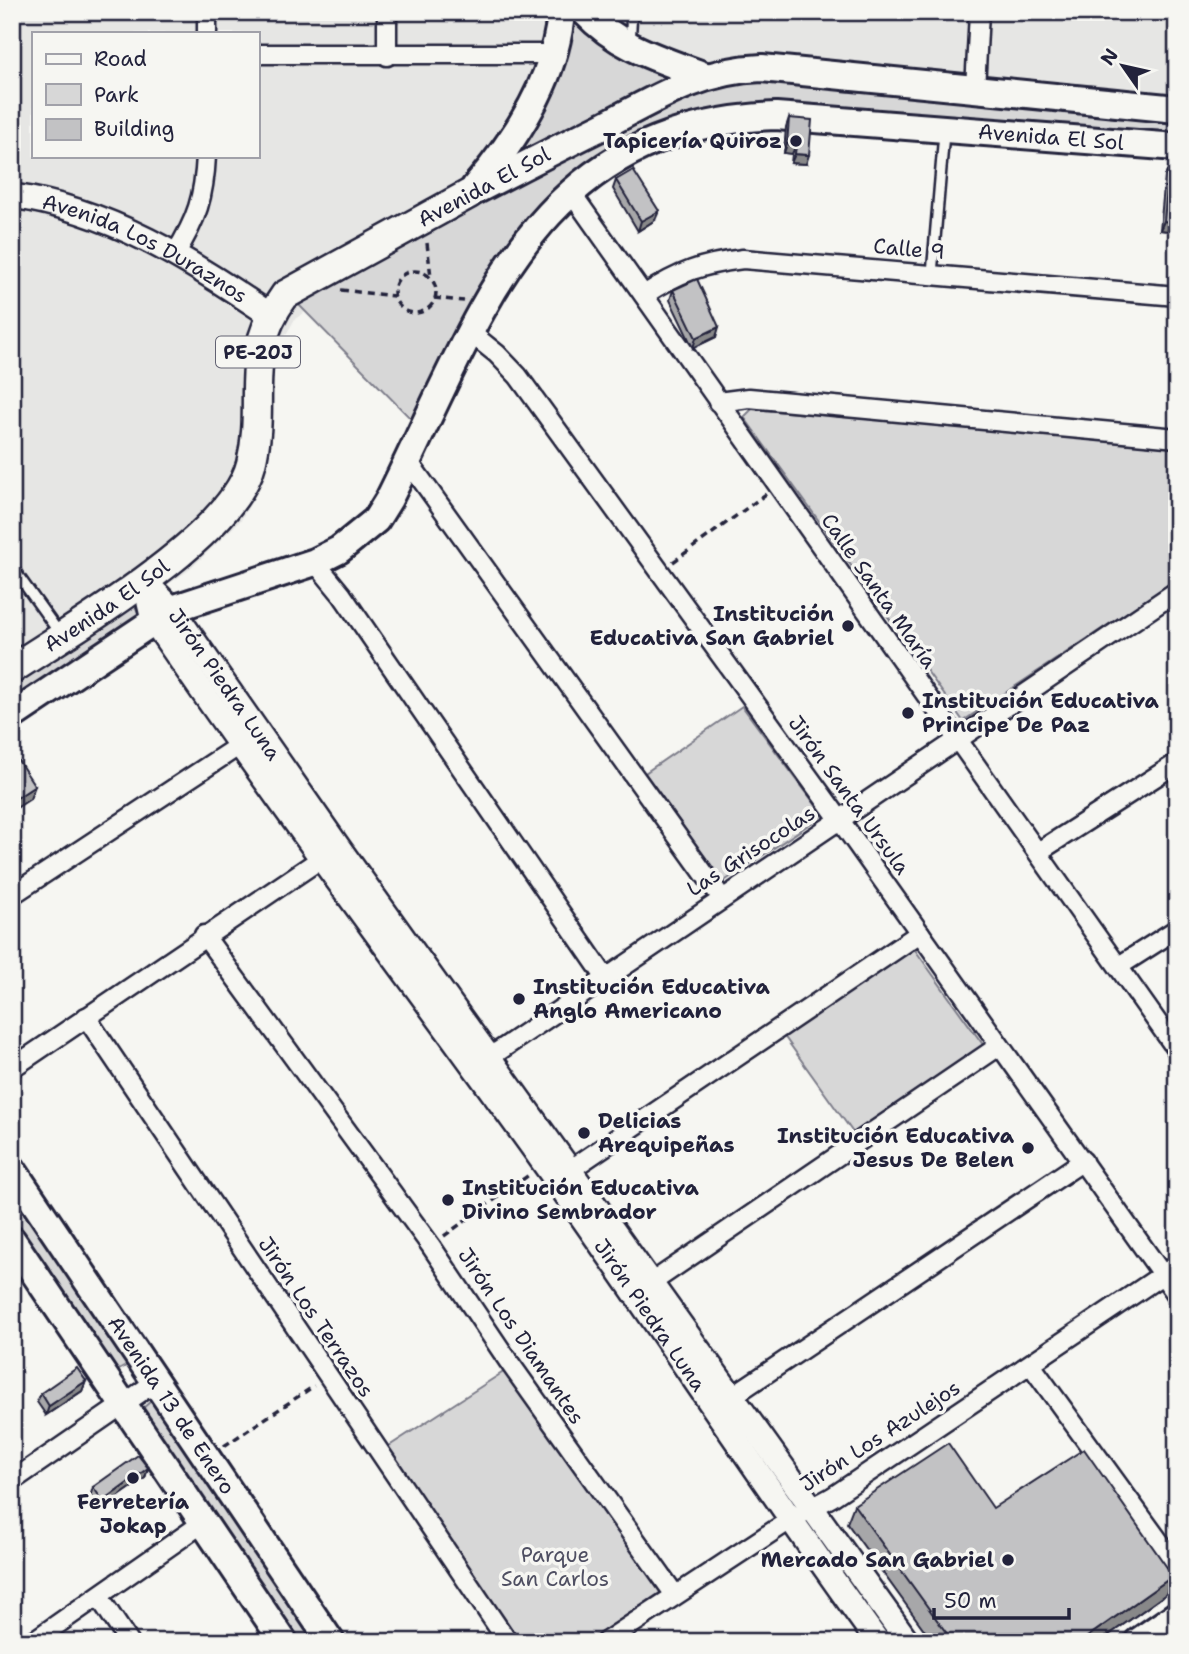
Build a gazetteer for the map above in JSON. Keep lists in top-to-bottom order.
{
  "streets": {
    "main road": ["Avenida El Sol", "PE-20J", "Avenida 13 de Enero"],
    "street": [
      "Calle 9",
      "Avenida Los Duraznos",
      "Calle Santa María",
      "Jirón Piedra Luna",
      "Jirón Santa Ursula",
      "Las Grisocolas",
      "Jirón Los Terrazos",
      "Jirón Los Diamantes",
      "Jirón Los Azulejos"
    ]
  },
  "crossings": [
    ["Avenida El Sol", "Avenida Los Duraznos"],
    ["Avenida El Sol", "PE-20J"],
    ["Avenida El Sol", "Calle Santa María"],
    ["Avenida El Sol", "Jirón Piedra Luna"],
    ["Avenida El Sol", "Jirón Santa Ursula"],
    ["Calle 9", "Calle Santa María"],
    ["Calle Santa María", "Las Grisocolas"],
    ["Jirón Piedra Luna", "Las Grisocolas"],
    ["Jirón Piedra Luna", "Jirón Los Azulejos"],
    ["Jirón Santa Ursula", "Las Grisocolas"],
    ["Jirón Santa Ursula", "Jirón Los Azulejos"],
    ["Jirón Los Diamantes", "Jirón Los Azulejos"]
  ],
  "parks": ["Parque San Carlos"],
  "places": [
    "Tapicería Quiroz",
    "Institución Educativa San Gabriel",
    "Institución Educativa Principe De Paz",
    "Institución Educativa Anglo Americano",
    "Delicias Arequipeñas",
    "Institución Educativa Jesus De Belen",
    "Institución Educativa Divino Sembrador",
    "Ferretería Jokap",
    "Mercado San Gabriel"
  ],
  "legend": ["Road", "Park", "Building"],
  "scale_bar": "50 m",
  "north": "top left"
}
